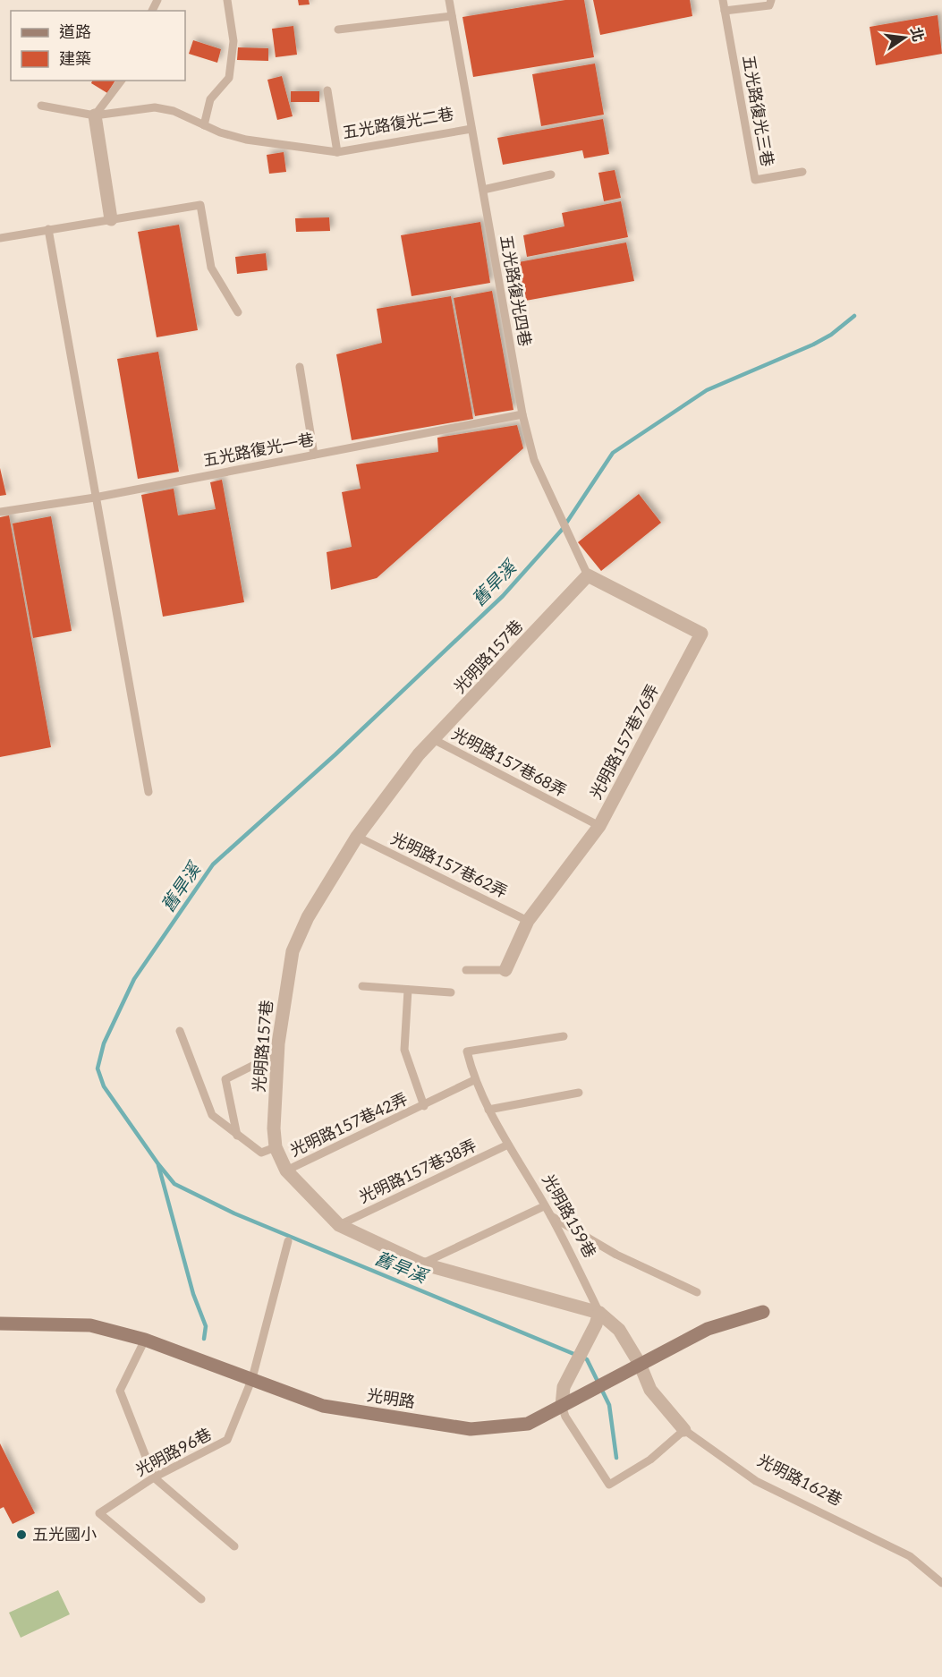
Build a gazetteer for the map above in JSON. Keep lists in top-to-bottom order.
{
  "streets": {
    "street": [
      "光明路157巷",
      "光明路157巷76弄",
      "光明路159巷",
      "光明路",
      "光明路162巷"
    ],
    "lane": [
      "五光路復光三巷",
      "五光路復光二巷",
      "五光路復光四巷",
      "五光路復光一巷",
      "光明路157巷68弄",
      "光明路157巷62弄",
      "光明路157巷42弄",
      "光明路157巷38弄",
      "光明路96巷"
    ]
  },
  "crossings": [
    ["五光路復光二巷", "五光路復光四巷"],
    ["五光路復光四巷", "五光路復光一巷"],
    ["五光路復光四巷", "光明路157巷"],
    ["五光路復光四巷", "光明路157巷76弄"],
    ["光明路157巷", "光明路157巷76弄"],
    ["光明路157巷", "光明路157巷68弄"],
    ["光明路157巷", "光明路157巷62弄"],
    ["光明路157巷", "光明路157巷42弄"],
    ["光明路157巷", "光明路157巷38弄"],
    ["光明路157巷", "光明路159巷"],
    ["光明路157巷76弄", "光明路157巷68弄"],
    ["光明路157巷76弄", "光明路157巷62弄"],
    ["光明路157巷42弄", "光明路159巷"],
    ["光明路157巷38弄", "光明路159巷"],
    ["光明路159巷", "光明路"],
    ["光明路159巷", "光明路162巷"],
    ["光明路", "光明路96巷"],
    ["光明路", "光明路162巷"]
  ],
  "water": ["舊旱溪"],
  "places": ["五光國小"],
  "legend": ["道路", "建築"],
  "north": "right"
}
